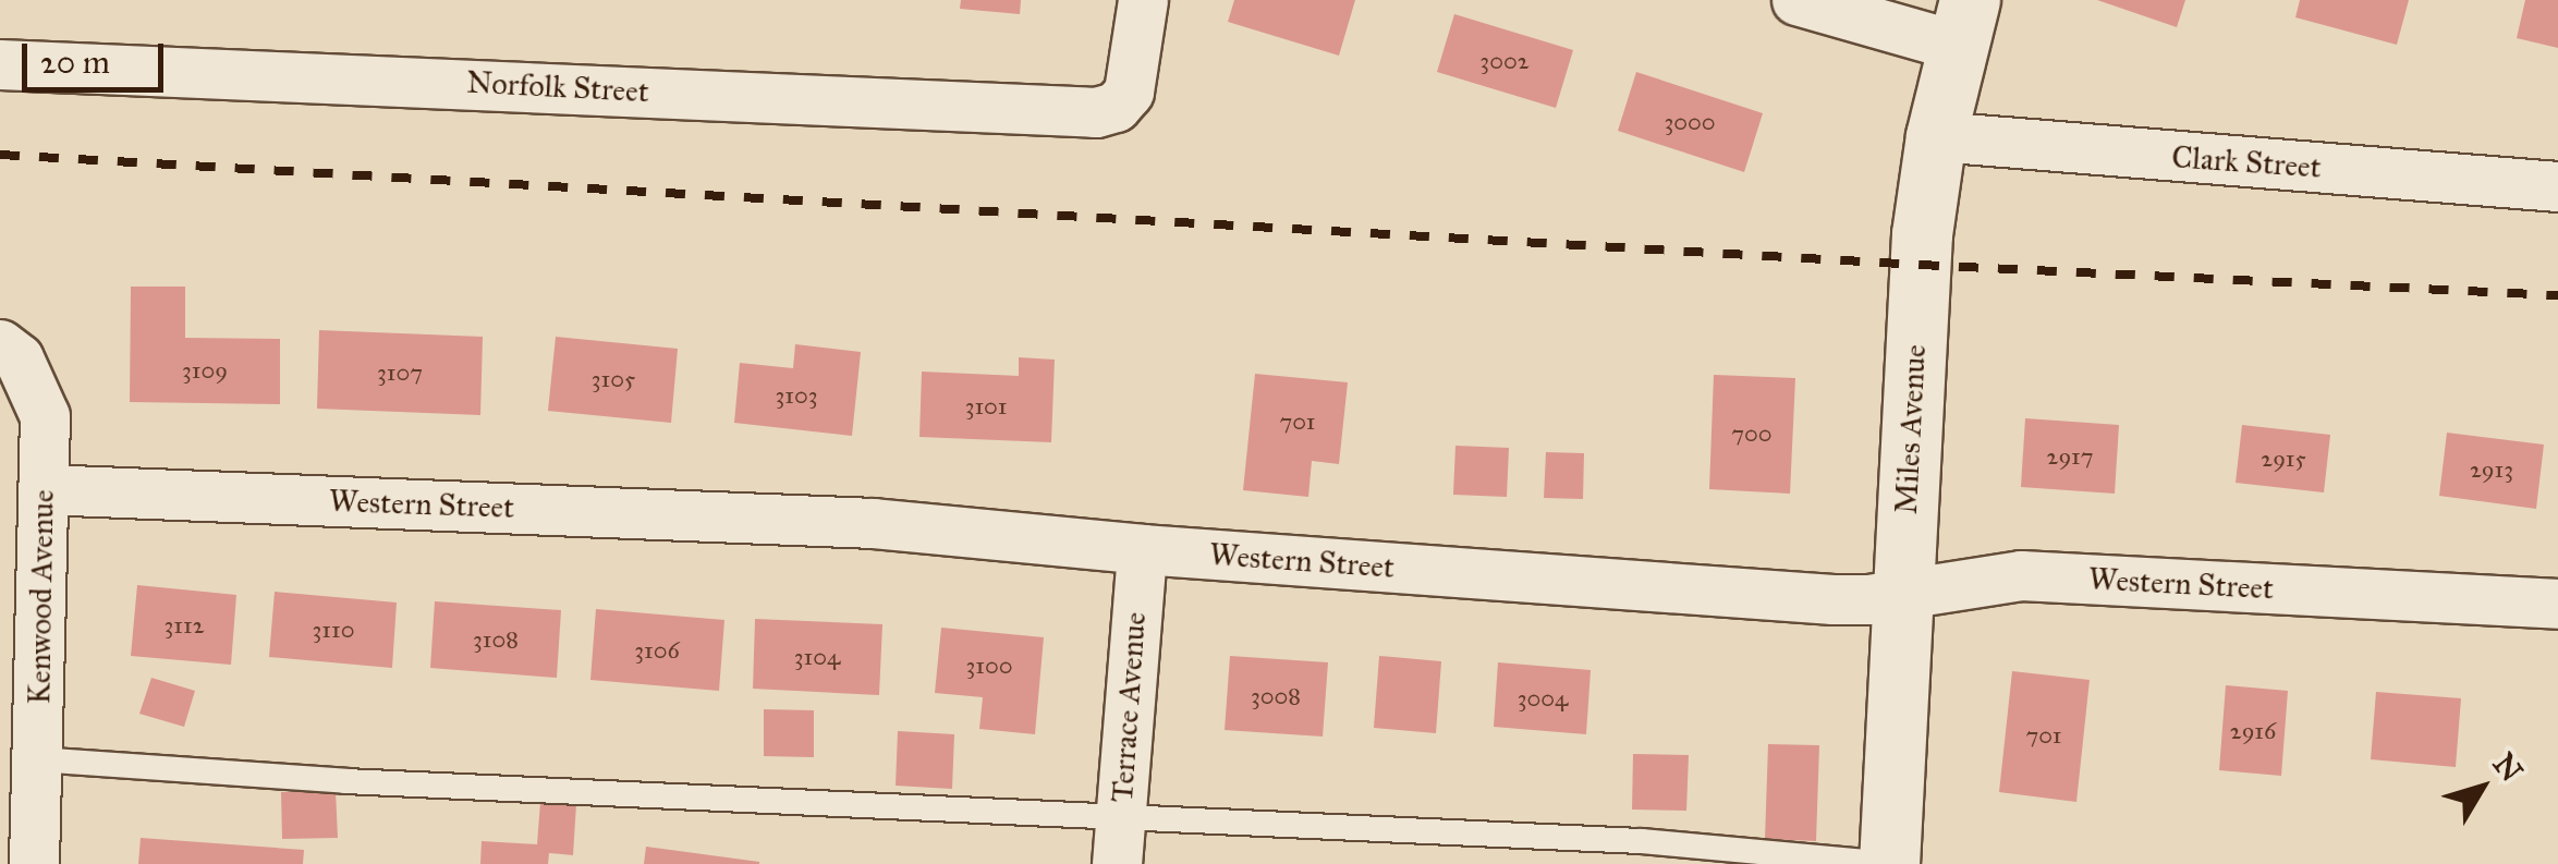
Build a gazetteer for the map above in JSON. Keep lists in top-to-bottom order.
{
  "streets": {
    "street": [
      "Norfolk Street",
      "Clark Street",
      "Miles Avenue",
      "Western Street",
      "Kenwood Avenue",
      "Terrace Avenue"
    ]
  },
  "crossings": [
    ["Clark Street", "Miles Avenue"],
    ["Miles Avenue", "Western Street"],
    ["Western Street", "Kenwood Avenue"],
    ["Western Street", "Terrace Avenue"]
  ],
  "house_numbers": [
    "3002",
    "3000",
    "3109",
    "3107",
    "3105",
    "3103",
    "3101",
    "701",
    "700",
    "2917",
    "2915",
    "2913",
    "3112",
    "3110",
    "3108",
    "3106",
    "3104",
    "3100",
    "3008",
    "3004",
    "2916",
    "701"
  ],
  "scale_bar": "20 m",
  "north": "top right"
}
